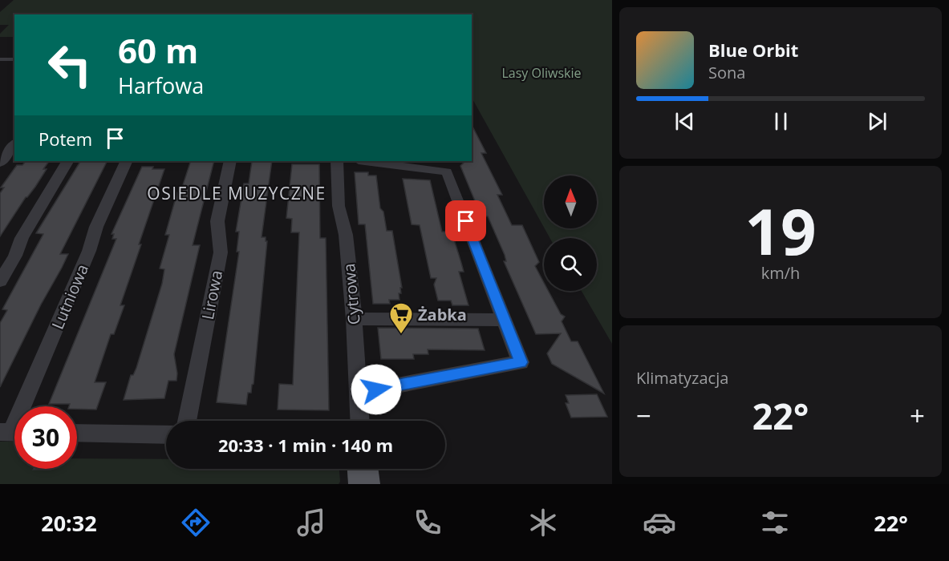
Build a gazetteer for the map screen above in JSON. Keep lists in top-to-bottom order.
{
  "streets": {
    "street": ["Cytrowa", "Lirowa", "Lutniowa"]
  },
  "districts": ["OSIEDLE MUZYCZNE"],
  "parks": ["Lasy Oliwskie"],
  "places": {
    "supermarket": ["Żabka"]
  },
  "north": "top",
  "page": {
    "turn": ["60 m", "Harfowa"],
    "song": ["Blue Orbit", "Sona"],
    "then": "Potem",
    "tile": [
      ["19", "km/h"],
      "Klimatyzacja"
    ],
    "heat": ["−", "22°", "+"],
    "limit": "30",
    "trip": "20:33 · 1 min · 140 m",
    "tabs": ["20:32", "22°"]
  }
}
